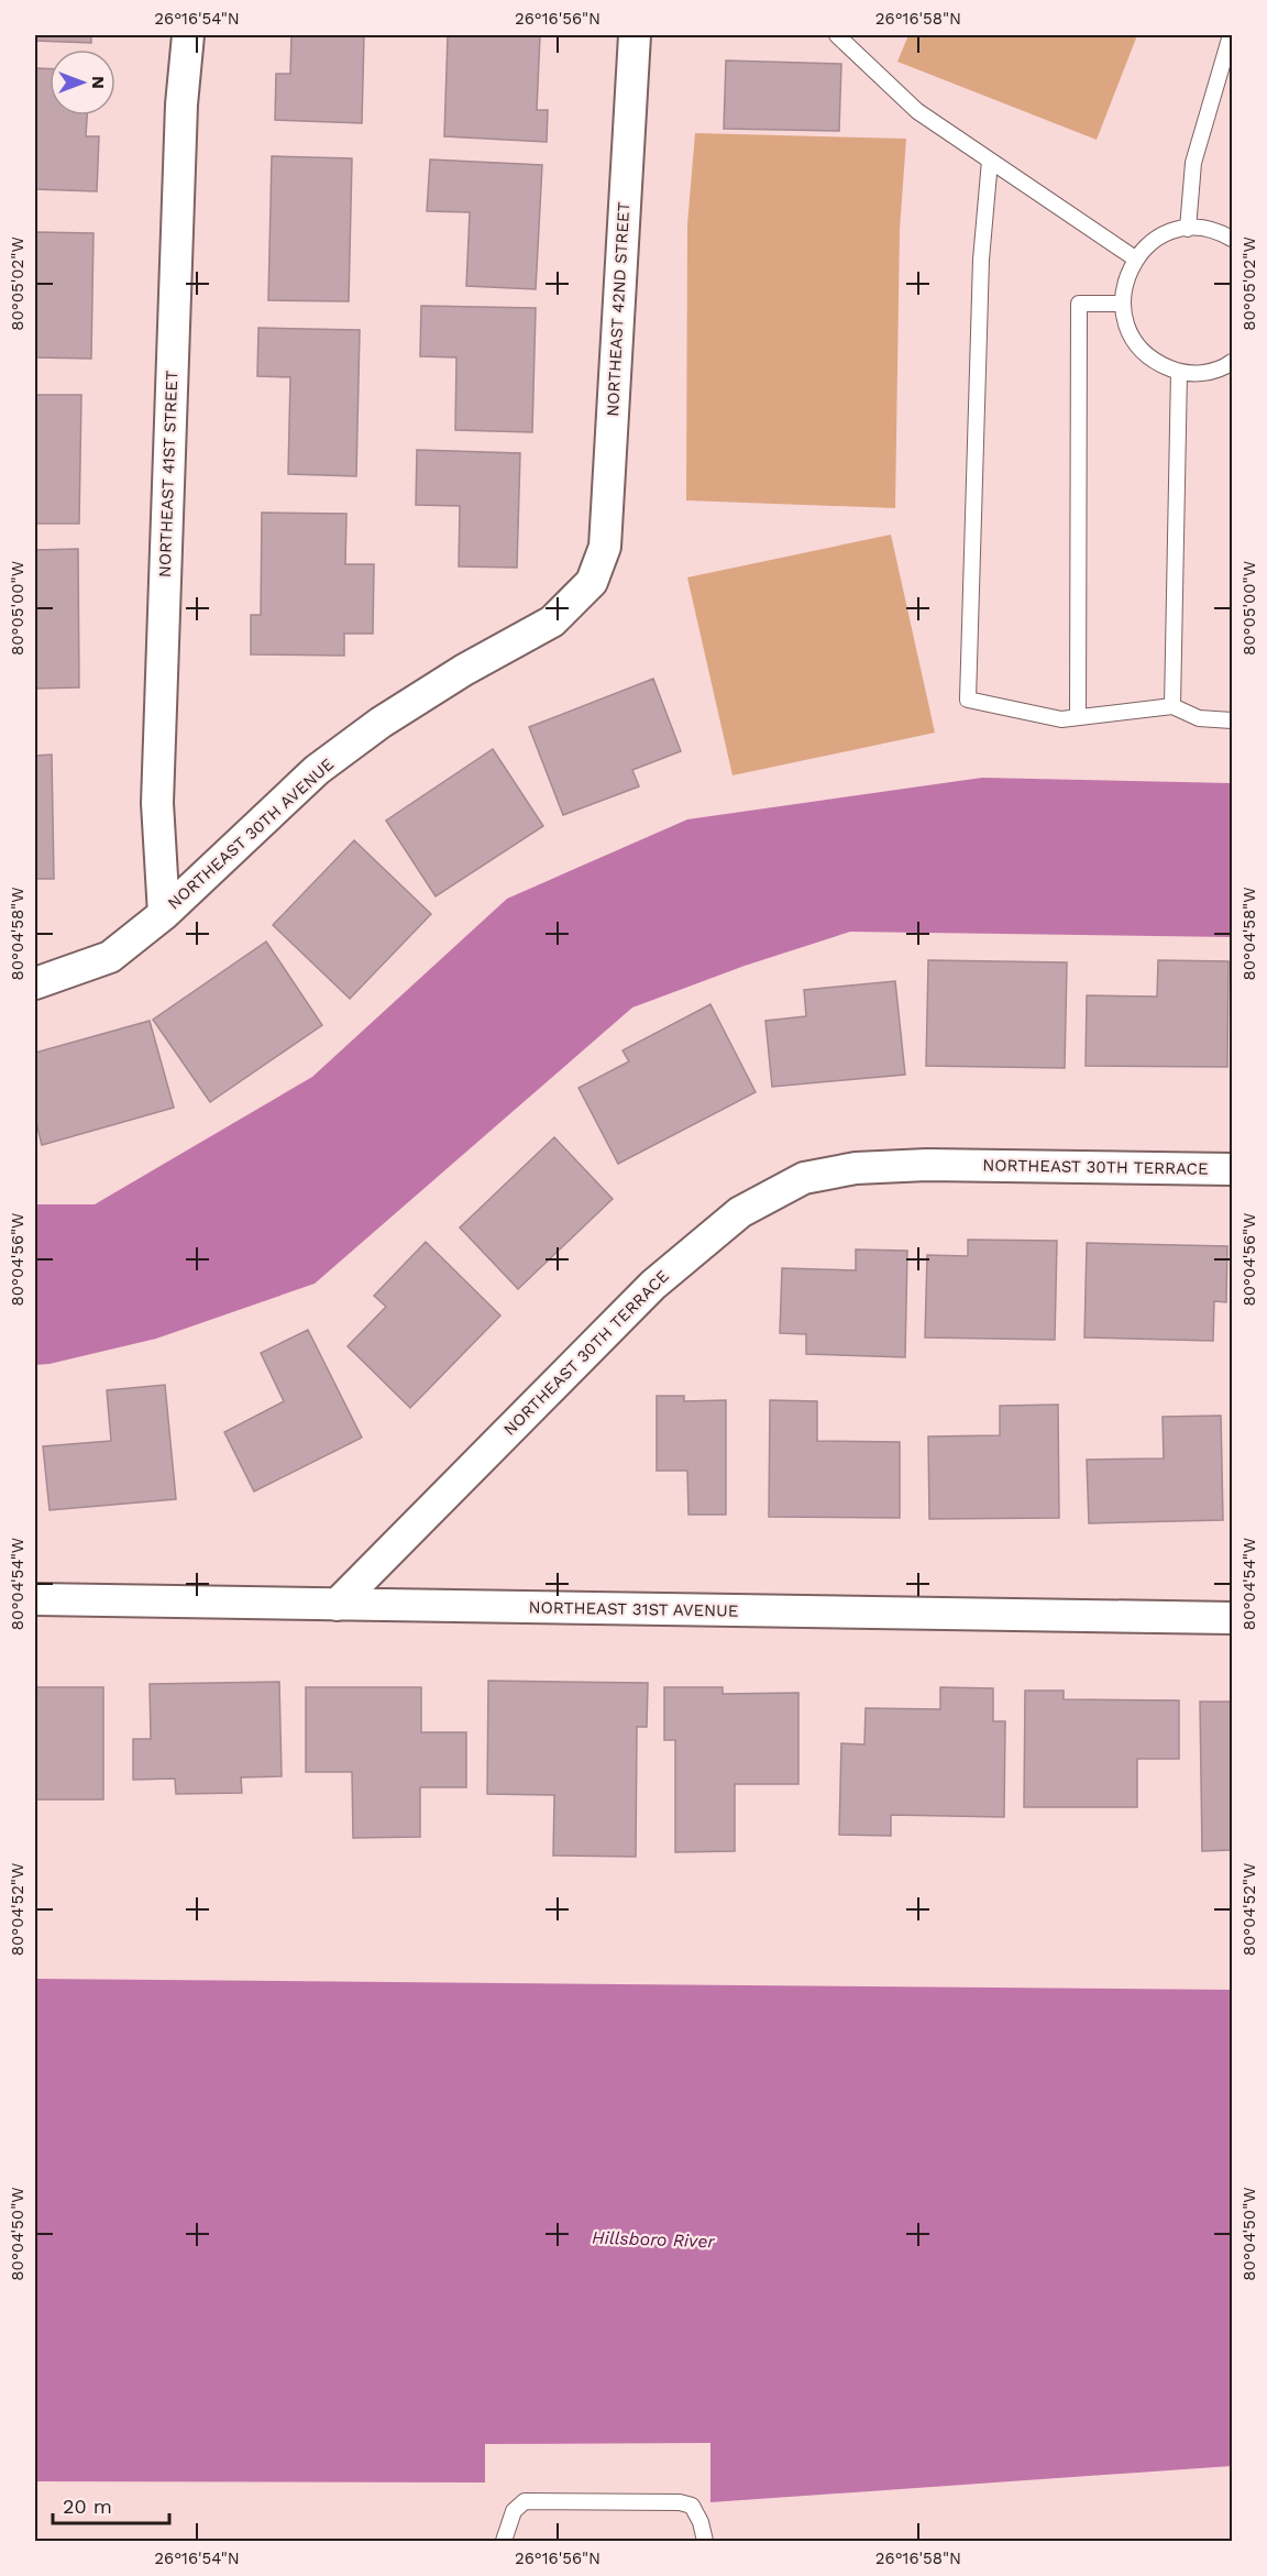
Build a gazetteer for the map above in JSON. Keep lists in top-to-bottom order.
{
  "streets": {
    "street": [
      "NORTHEAST 42ND STREET",
      "NORTHEAST 41ST STREET",
      "NORTHEAST 30TH AVENUE",
      "NORTHEAST 30TH TERRACE",
      "NORTHEAST 31ST AVENUE"
    ]
  },
  "crossings": [
    ["NORTHEAST 42ND STREET", "NORTHEAST 30TH AVENUE"],
    ["NORTHEAST 41ST STREET", "NORTHEAST 30TH AVENUE"],
    ["NORTHEAST 30TH TERRACE", "NORTHEAST 31ST AVENUE"]
  ],
  "water": ["Hillsboro River"],
  "scale_bar": "20 m",
  "north": "right",
  "coordinates": [
    "26°16'54\"N",
    "26°16'56\"N",
    "26°16'58\"N",
    "80°05'02\"W",
    "80°05'00\"W",
    "80°04'58\"W",
    "80°04'56\"W",
    "80°04'54\"W",
    "80°04'52\"W",
    "80°04'50\"W"
  ]
}
